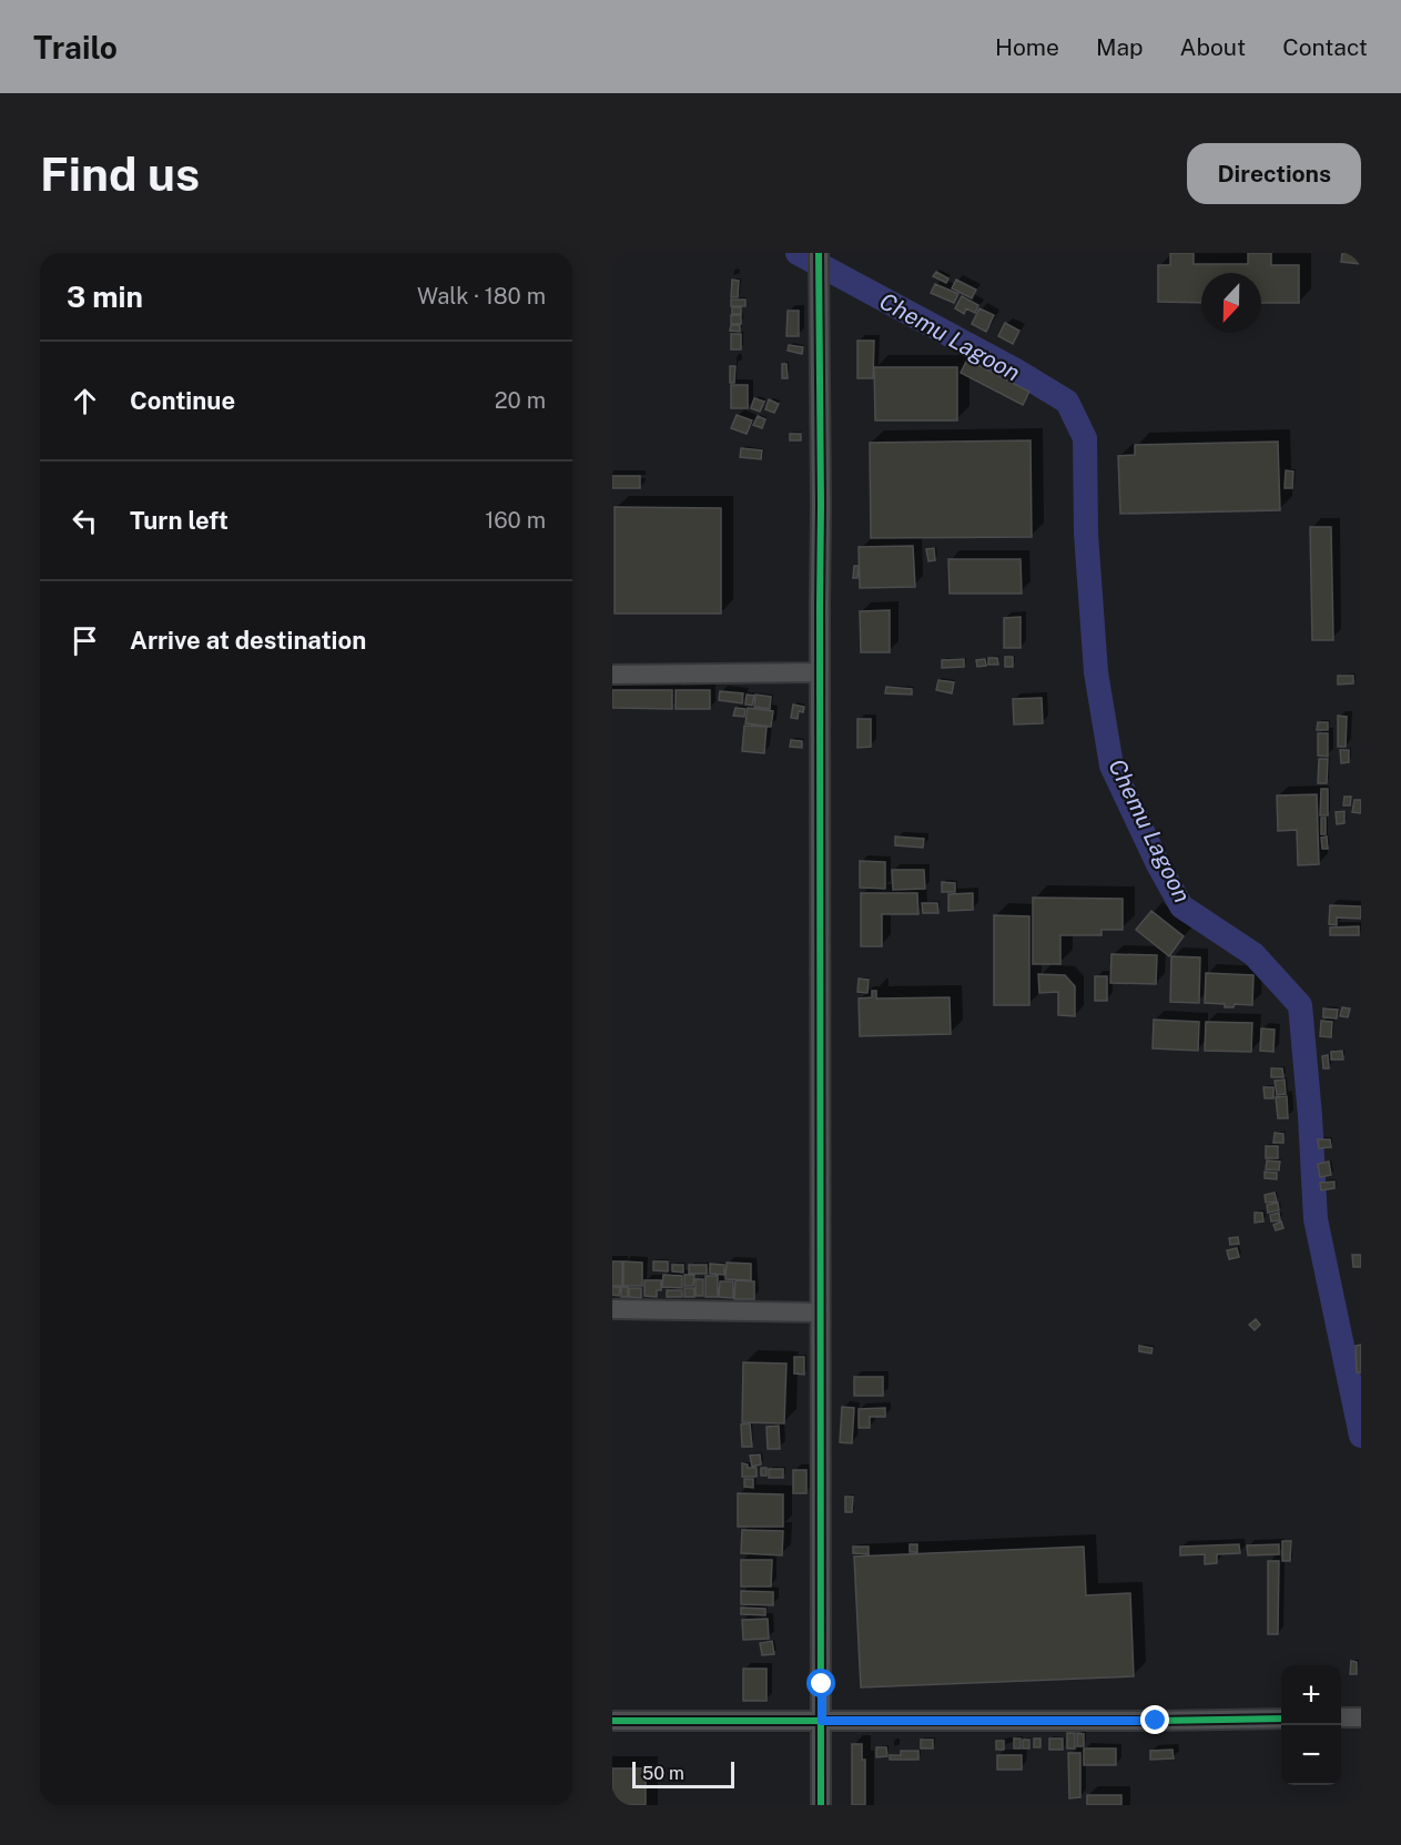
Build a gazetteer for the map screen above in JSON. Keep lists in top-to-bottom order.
{
  "water": ["Chemu Lagoon"],
  "scale_bar": "50 m",
  "north": "bottom",
  "page": {
    "header": "Trailo",
    "nav": [
      "Home",
      "Map",
      "About",
      "Contact"
    ],
    "buttons": "Directions",
    "title": "Find us",
    "heading": ["3 min", "Walk · 180 m"],
    "list": [
      ["Continue", "20 m"],
      ["Turn left", "160 m"],
      "Arrive at destination"
    ],
    "map_buttons": ["+", "−"],
    "scale": "50 m"
  }
}
